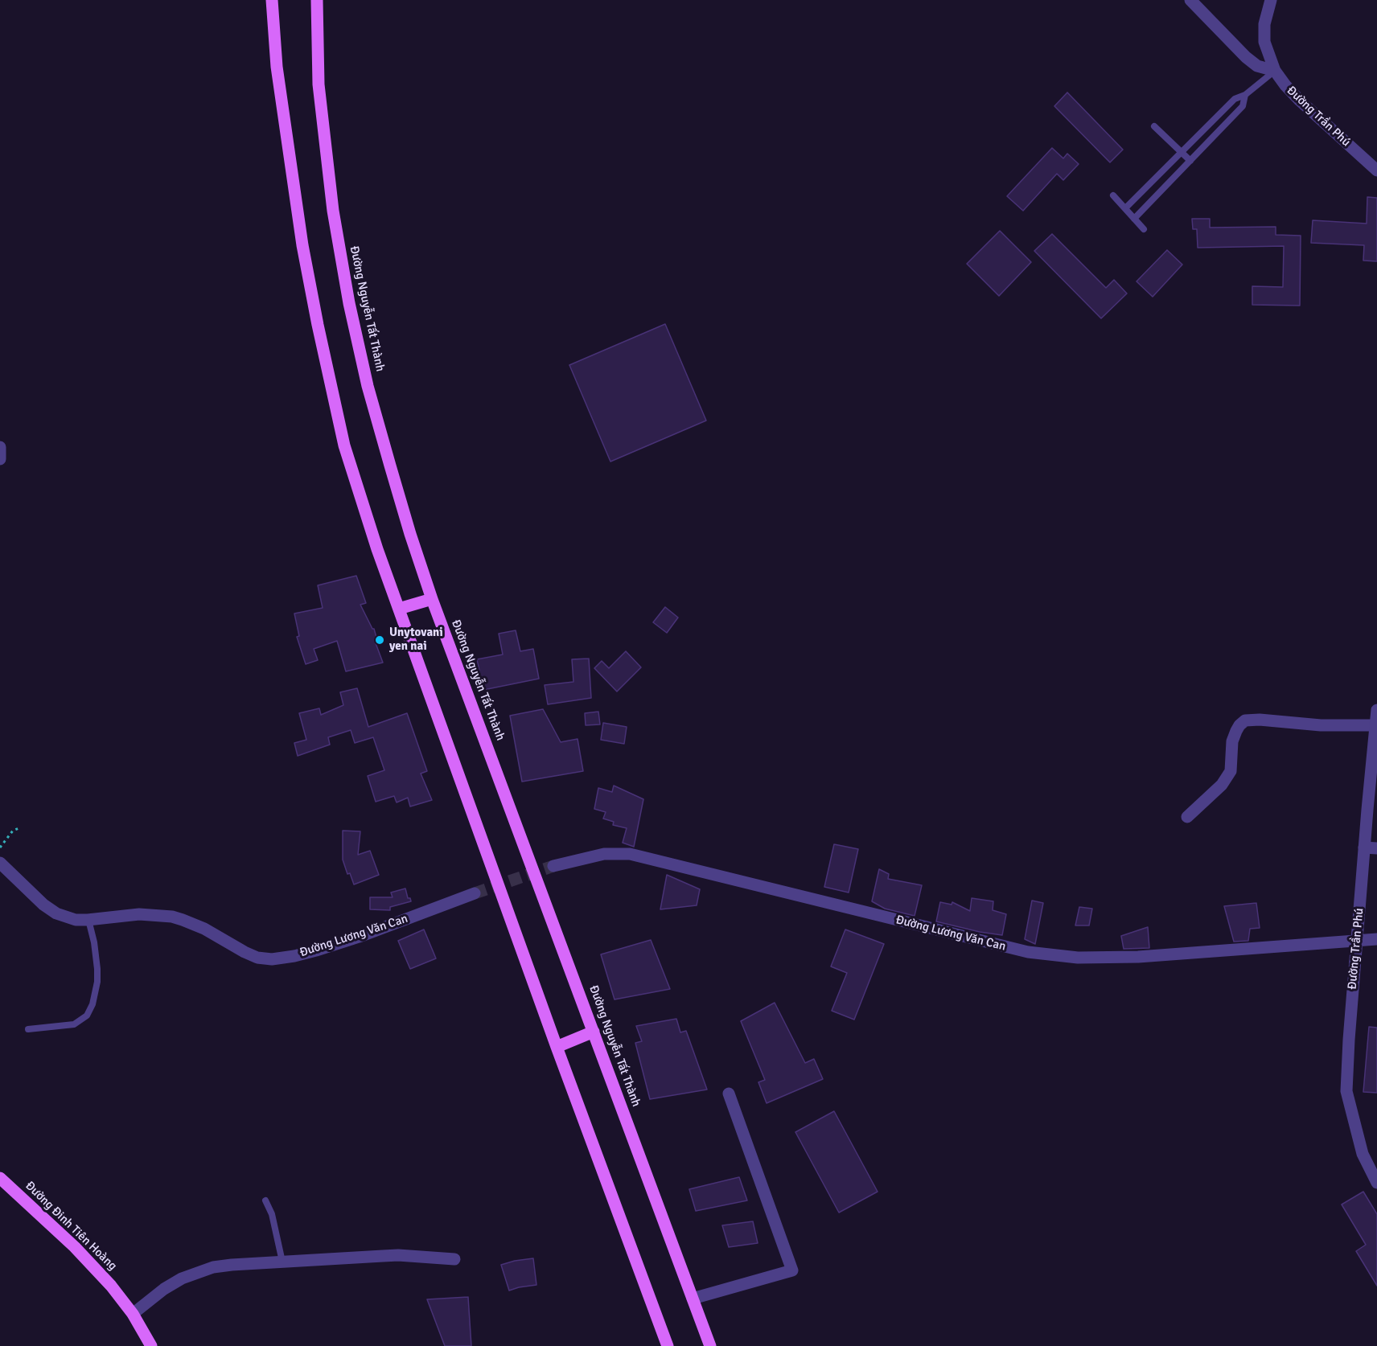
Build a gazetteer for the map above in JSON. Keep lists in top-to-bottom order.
{
  "streets": {
    "main road": ["Đường Nguyễn Tất Thành", "Đường Đinh Tiên Hoàng"],
    "street": ["Đường Trần Phú", "Đường Lương Văn Can"]
  },
  "crossings": [
    ["Đường Trần Phú", "Đường Lương Văn Can"]
  ],
  "places": ["Unytovani yen nai"]
}
